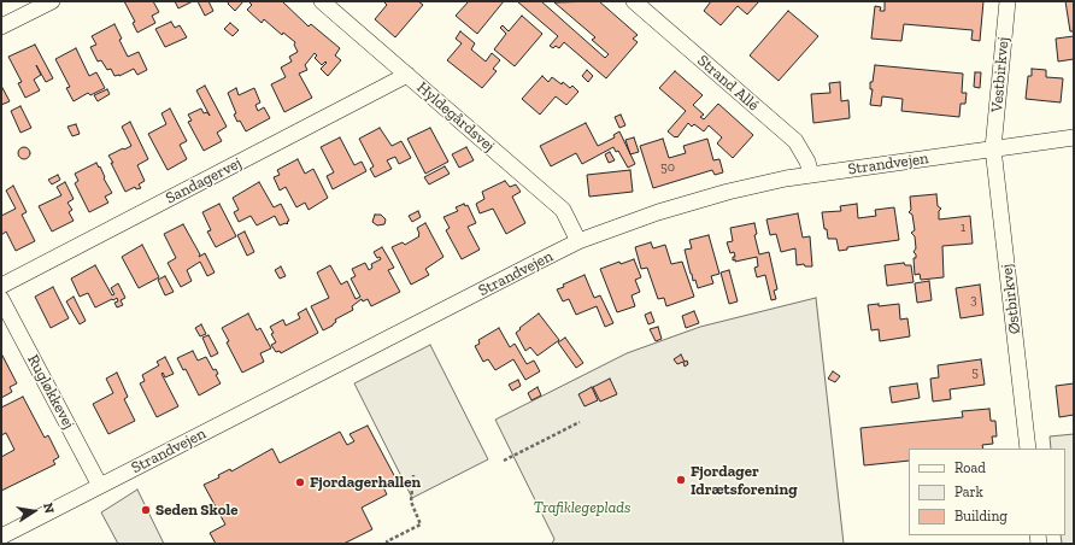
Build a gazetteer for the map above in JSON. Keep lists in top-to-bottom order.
{
  "streets": {
    "street": [
      "Vestbirkvej",
      "Strand Allé",
      "Hyldegårdsvej",
      "Strandvejen",
      "Sandagervej",
      "Østbirkvej",
      "Rugløkkevej"
    ]
  },
  "crossings": [
    ["Vestbirkvej", "Strandvejen"],
    ["Vestbirkvej", "Østbirkvej"],
    ["Strand Allé", "Strandvejen"],
    ["Hyldegårdsvej", "Strandvejen"],
    ["Hyldegårdsvej", "Sandagervej"],
    ["Strandvejen", "Østbirkvej"],
    ["Strandvejen", "Rugløkkevej"]
  ],
  "parks": ["Trafiklegeplads"],
  "places": ["Fjordager Idrætsforening", "Fjordagerhallen", "Seden Skole"],
  "house_numbers": [
    "50",
    "1",
    "3",
    "5"
  ],
  "legend": ["Road", "Park", "Building"],
  "north": "right"
}
